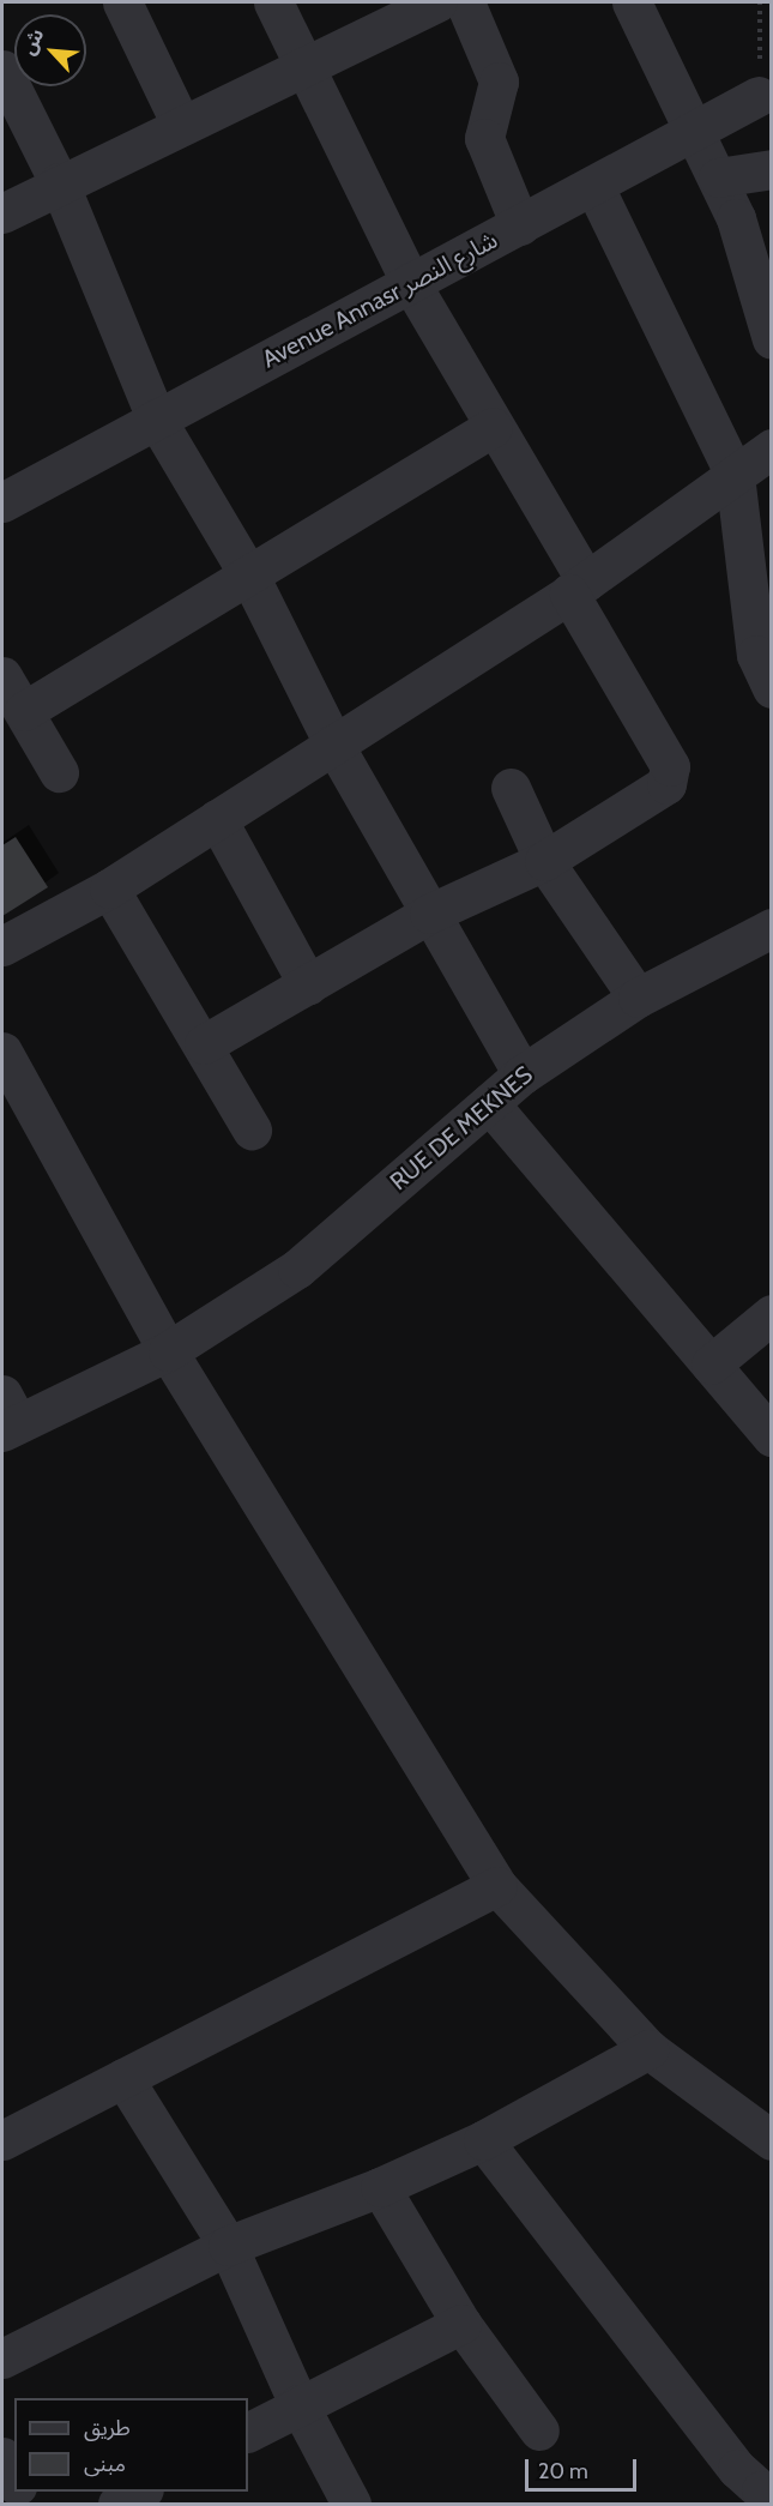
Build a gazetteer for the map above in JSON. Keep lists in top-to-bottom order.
{
  "streets": {
    "street": ["Avenue Annasr شارع النصر", "RUE DE MEKNES"]
  },
  "legend": ["طريق", "مبنى"],
  "scale_bar": "20 m",
  "north": "top left"
}
